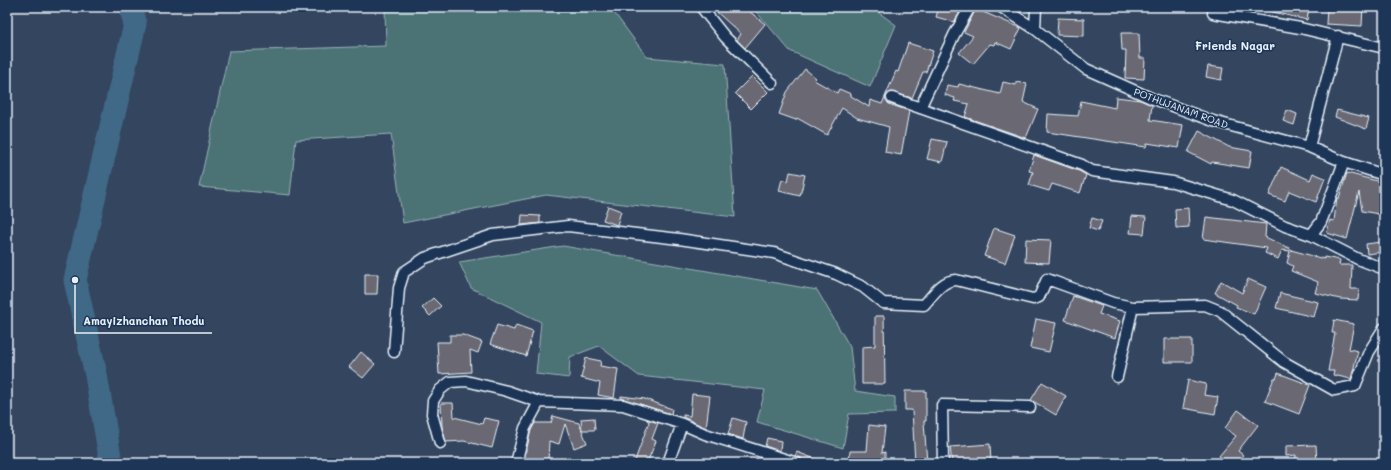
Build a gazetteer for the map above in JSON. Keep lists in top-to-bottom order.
{
  "streets": {
    "street": ["POTHUJANAM ROAD"]
  },
  "districts": ["Friends Nagar"],
  "places": ["Amayizhanchan Thodu"]
}
